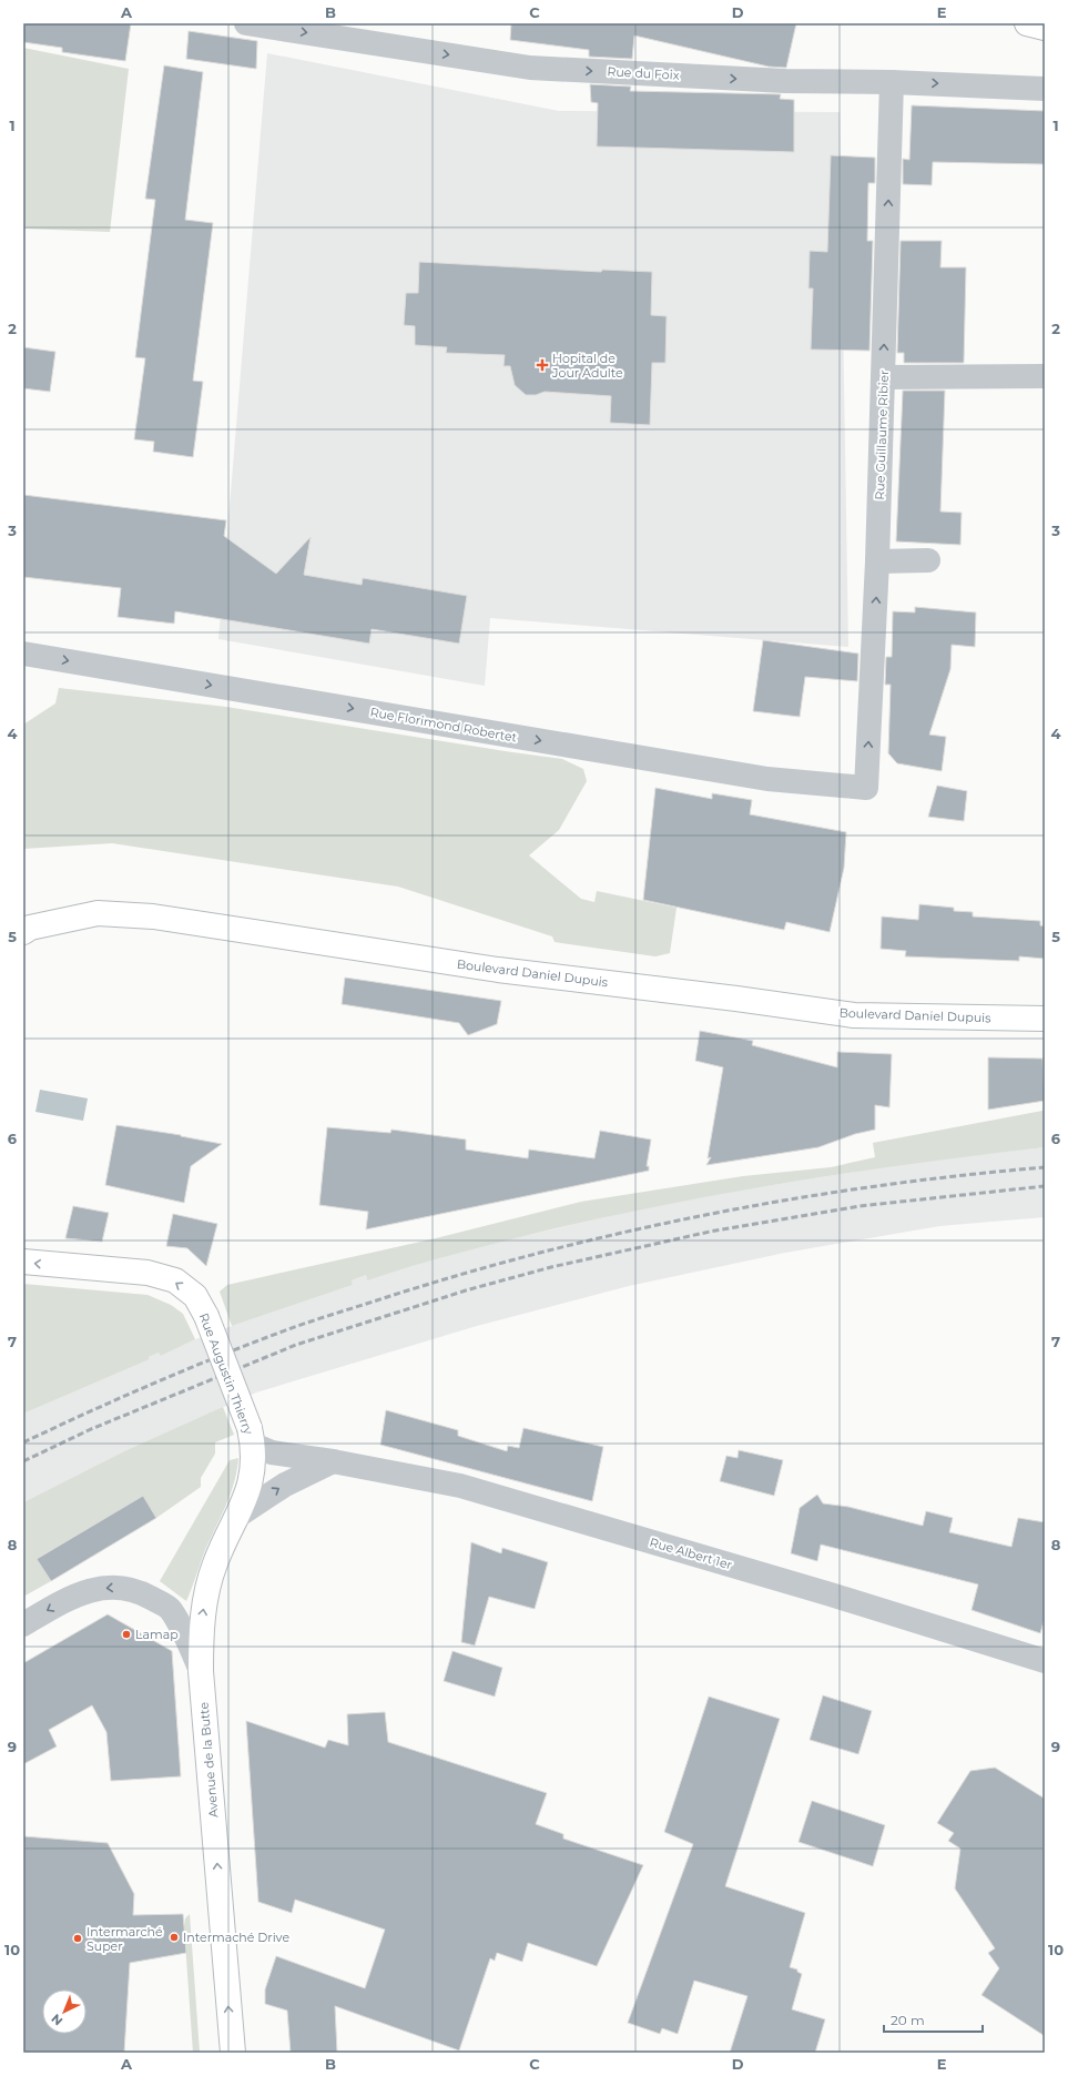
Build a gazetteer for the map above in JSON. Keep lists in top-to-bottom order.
{
  "streets": {
    "main road": ["Boulevard Daniel Dupuis", "Rue Augustin Thierry", "Avenue de la Butte"],
    "street": [
      "Rue du Foix",
      "Rue Guillaume Ribier",
      "Rue Florimond Robertet",
      "Rue Albert 1er"
    ]
  },
  "crossings": [
    ["Rue du Foix", "Rue Guillaume Ribier"],
    ["Rue Guillaume Ribier", "Rue Florimond Robertet"],
    ["Rue Augustin Thierry", "Rue Albert 1er"],
    ["Rue Augustin Thierry", "Avenue de la Butte"],
    ["Rue Albert 1er", "Avenue de la Butte"]
  ],
  "one_way": [
    "Rue du Foix",
    "Rue Guillaume Ribier",
    "Rue Florimond Robertet",
    "Rue Augustin Thierry",
    "Avenue de la Butte"
  ],
  "places": {
    "health": ["Hopital de Jour Adulte"],
    "other": ["Lamap", "Intermaché Drive", "Intermarché Super"]
  },
  "scale_bar": "20 m",
  "north": "bottom left",
  "grid": {
    "columns": [
      "A",
      "B",
      "C",
      "D",
      "E"
    ],
    "rows": [
      "1",
      "2",
      "3",
      "4",
      "5",
      "6",
      "7",
      "8",
      "9",
      "10"
    ]
  }
}
